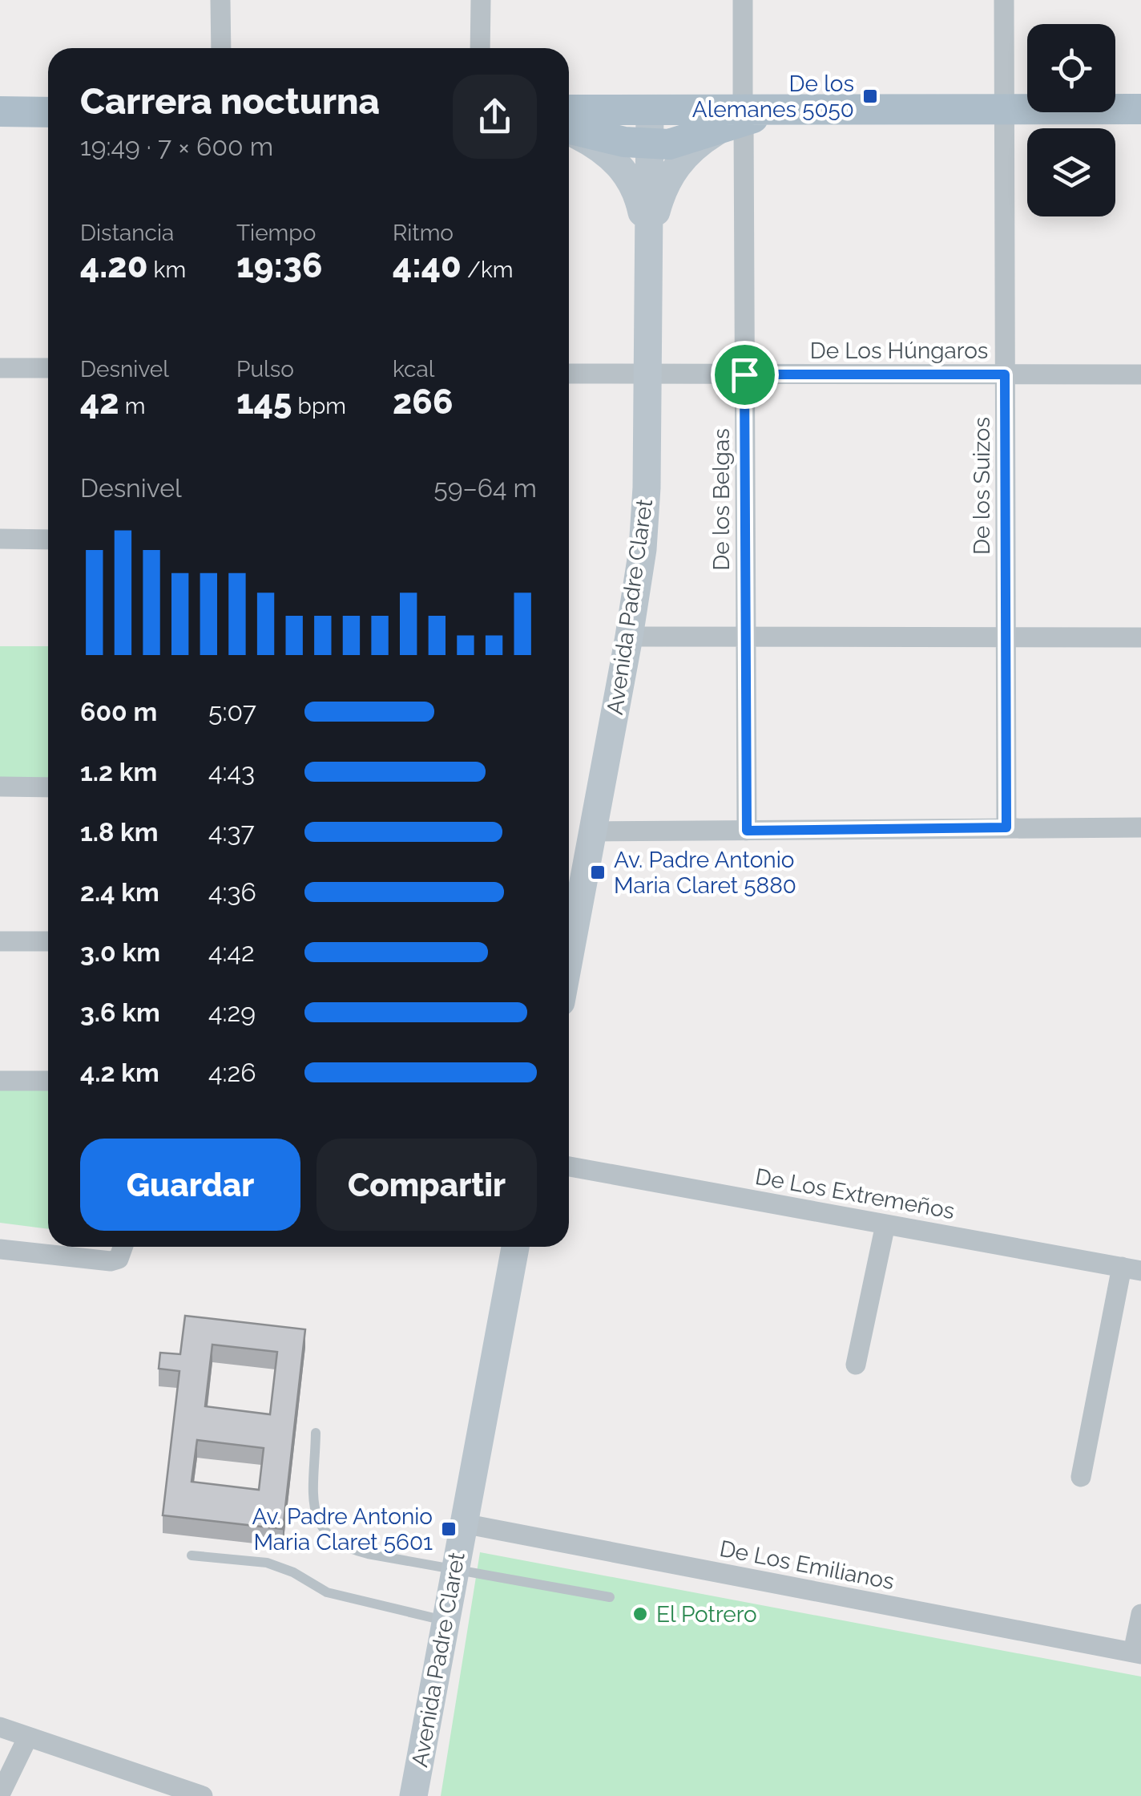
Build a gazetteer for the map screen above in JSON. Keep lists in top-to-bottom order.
{
  "streets": {
    "main road": ["Avenida Padre Claret"],
    "street": [
      "De Los Húngaros",
      "De los Suizos",
      "De los Belgas",
      "De Los Extremeños",
      "De Los Emilianos"
    ]
  },
  "crossings": [
    ["De Los Húngaros", "De los Suizos"],
    ["De Los Húngaros", "De los Belgas"],
    ["De Los Húngaros", "Avenida Padre Claret"],
    ["Avenida Padre Claret", "De Los Emilianos"]
  ],
  "places": {
    "transit": ["De los Alemanes 5050", "Av. Padre Antonio Maria Claret 5880", "Av. Padre Antonio Maria Claret 5601"],
    "other": ["El Potrero"]
  },
  "page": {
    "heading": ["Carrera nocturna", "19:49 · 7 × 600 m"],
    "stats": [
      ["Distancia", "4.20 km"],
      ["Tiempo", "19:36"],
      ["Ritmo", "4:40 /km"],
      ["Desnivel", "42 m"],
      ["Pulso", "145 bpm"],
      ["kcal", "266"]
    ],
    "chart": ["Desnivel", "59–64 m"],
    "list": [
      {
        "name": "600 m",
        "note": "5:07"
      },
      {
        "name": "1.2 km",
        "note": "4:43"
      },
      {
        "name": "1.8 km",
        "note": "4:37"
      },
      {
        "name": "2.4 km",
        "note": "4:36"
      },
      {
        "name": "3.0 km",
        "note": "4:42"
      },
      {
        "name": "3.6 km",
        "note": "4:29"
      },
      {
        "name": "4.2 km",
        "note": "4:26"
      }
    ],
    "buttons": ["Guardar", "Compartir"]
  }
}
